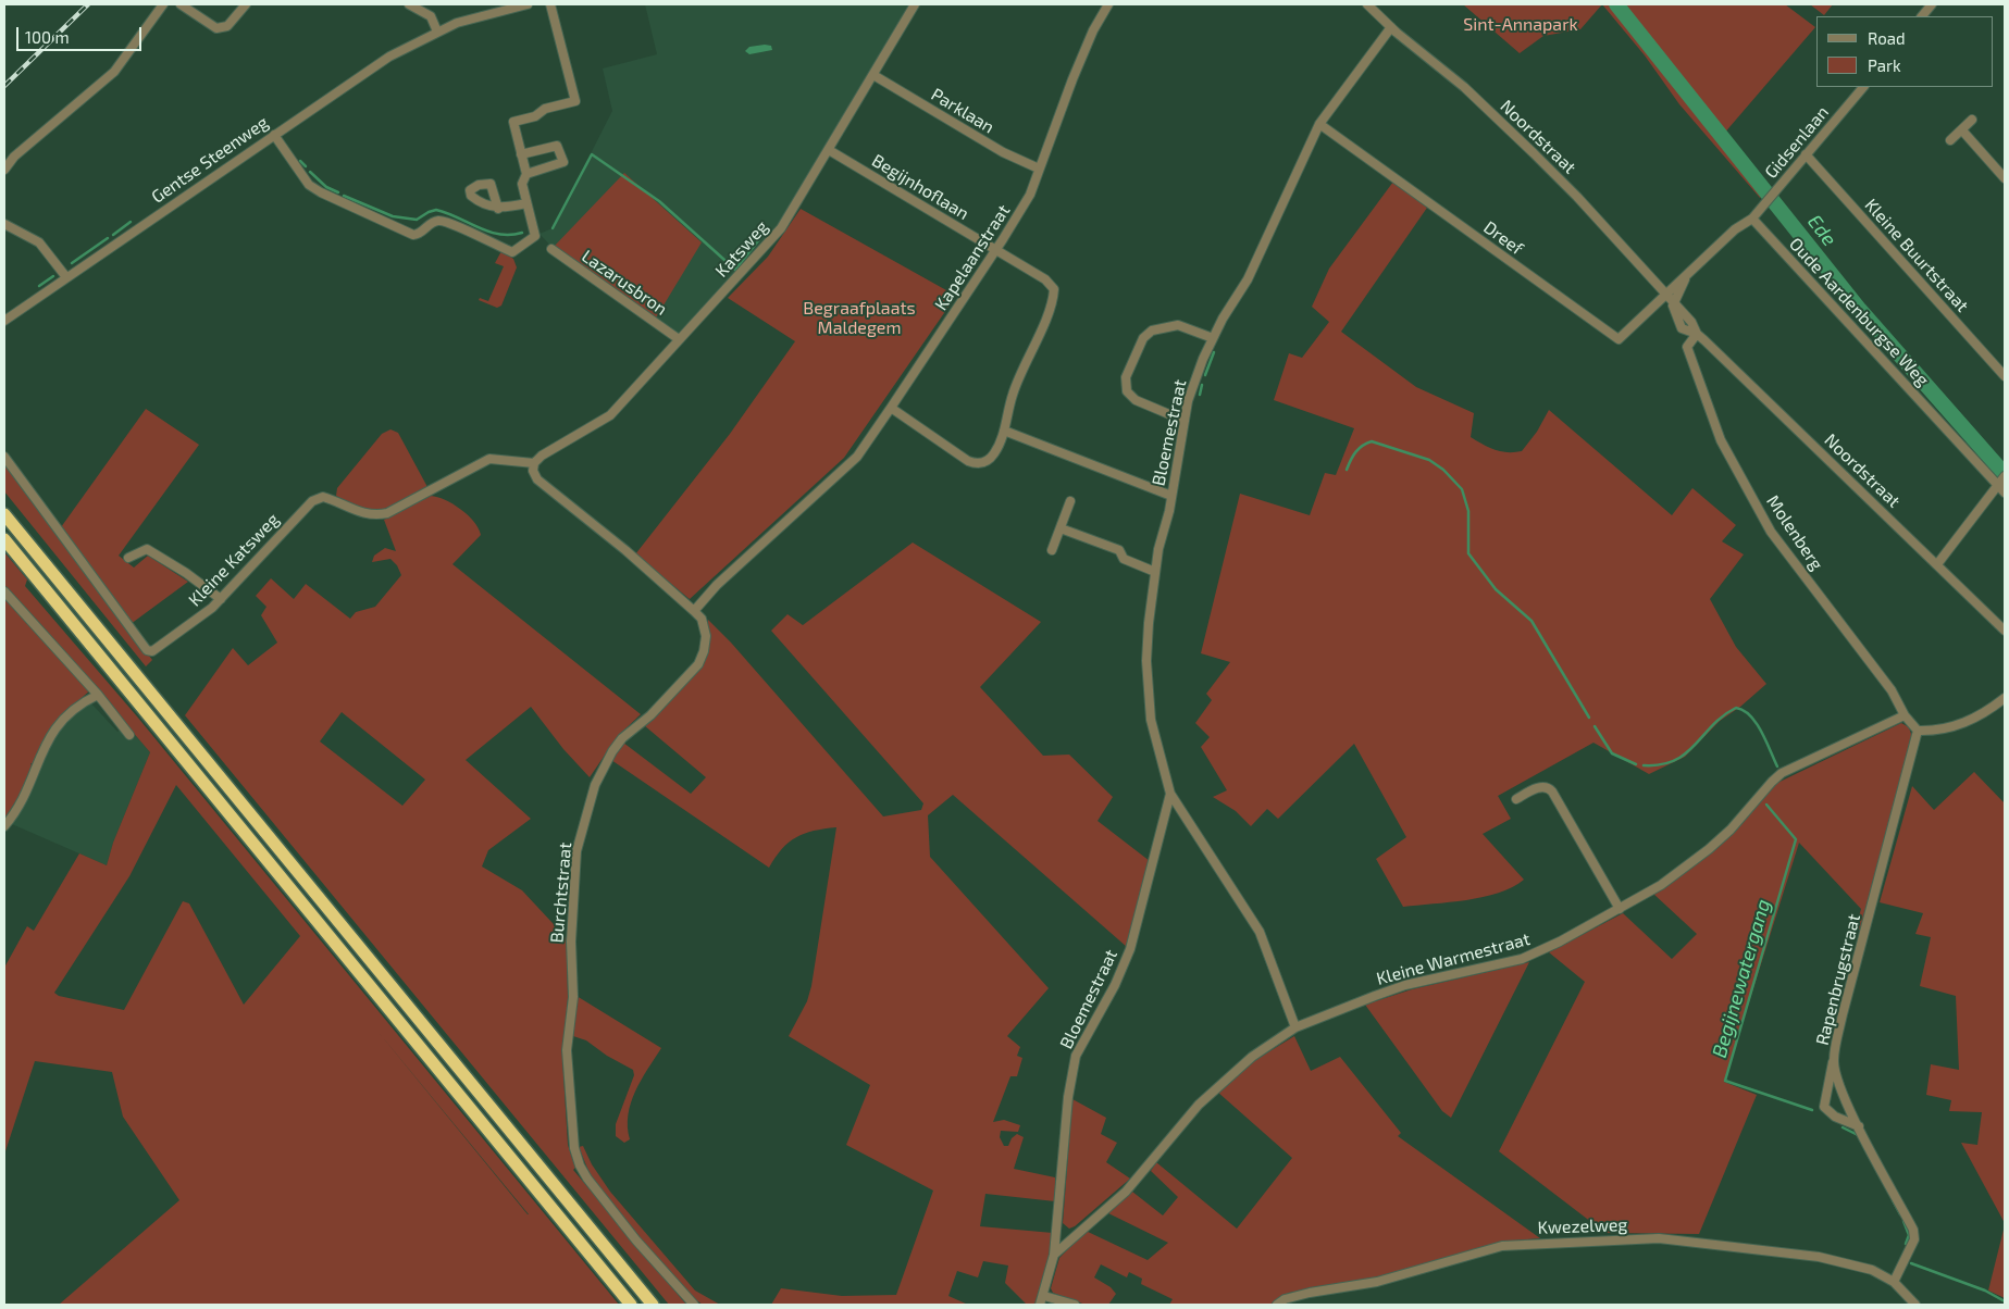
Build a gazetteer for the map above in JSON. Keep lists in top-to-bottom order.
{
  "streets": {
    "street": [
      "Parklaan",
      "Noordstraat",
      "Gidsenlaan",
      "Gentse Steenweg",
      "Begijnhoflaan",
      "Dreef",
      "Katsweg",
      "Kleine Buurtstraat",
      "Kapelaanstraat",
      "Lazarusbron",
      "Oude Aardenburgse Weg",
      "Bloemestraat",
      "Molenberg",
      "Kleine Katsweg",
      "Burchtstraat",
      "Kleine Warmestraat",
      "Rapenbrugstraat",
      "Kwezelweg"
    ]
  },
  "crossings": [
    ["Parklaan", "Katsweg"],
    ["Parklaan", "Kapelaanstraat"],
    ["Noordstraat", "Dreef"],
    ["Noordstraat", "Bloemestraat"],
    ["Noordstraat", "Molenberg"],
    ["Gidsenlaan", "Kleine Buurtstraat"],
    ["Gidsenlaan", "Oude Aardenburgse Weg"],
    ["Begijnhoflaan", "Katsweg"],
    ["Begijnhoflaan", "Kapelaanstraat"],
    ["Dreef", "Bloemestraat"],
    ["Katsweg", "Lazarusbron"],
    ["Katsweg", "Kleine Katsweg"],
    ["Katsweg", "Burchtstraat"],
    ["Kapelaanstraat", "Burchtstraat"],
    ["Bloemestraat", "Kleine Warmestraat"],
    ["Molenberg", "Kleine Warmestraat"],
    ["Molenberg", "Rapenbrugstraat"],
    ["Kleine Katsweg", "Burchtstraat"],
    ["Rapenbrugstraat", "Kwezelweg"]
  ],
  "water": ["Ede", "Begijnewatergang"],
  "parks": ["Sint-Annapark", "Begraafplaats Maldegem"],
  "legend": ["Road", "Park"],
  "scale_bar": "100 m"
}
